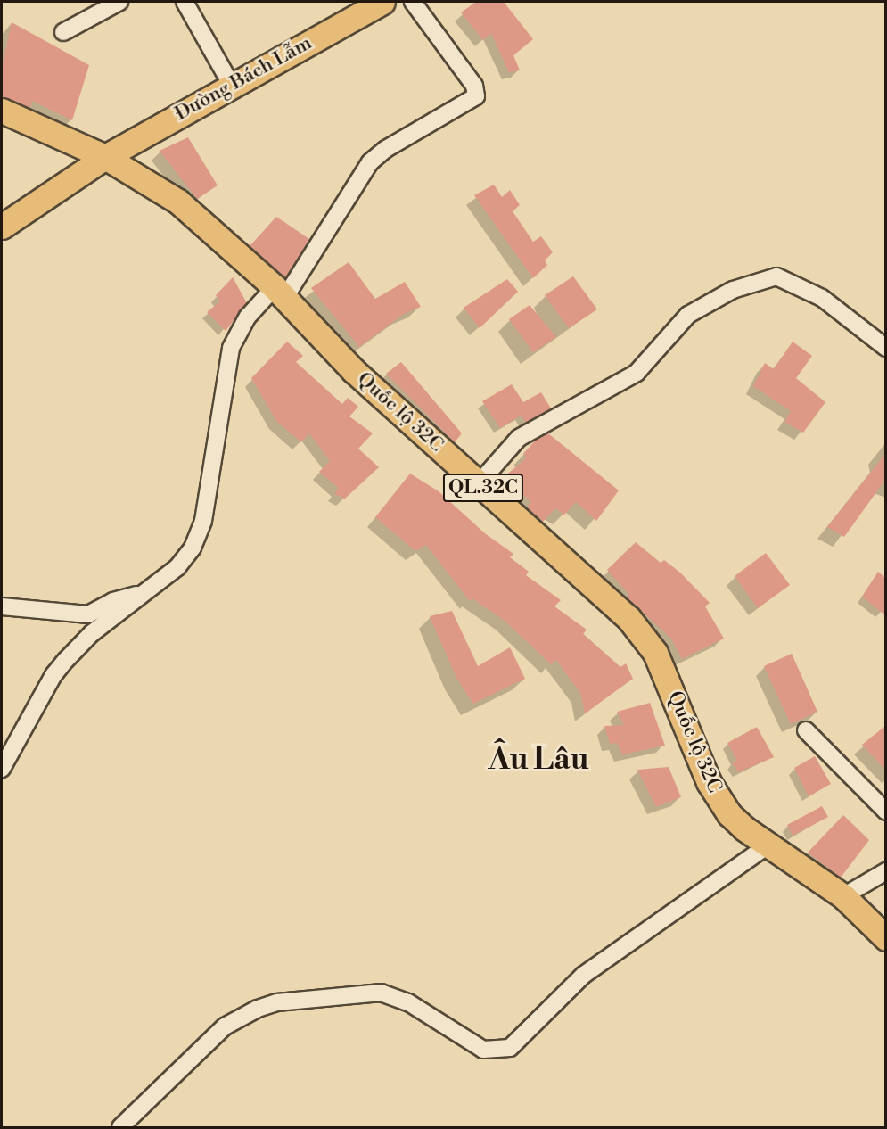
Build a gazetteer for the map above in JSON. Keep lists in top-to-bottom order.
{
  "streets": {
    "main road": ["Đường Bách Lẫm", "Quốc lộ 32C", "QL.32C"]
  },
  "crossings": [
    ["Đường Bách Lẫm", "Quốc lộ 32C"]
  ],
  "districts": ["Âu Lâu"]
}
